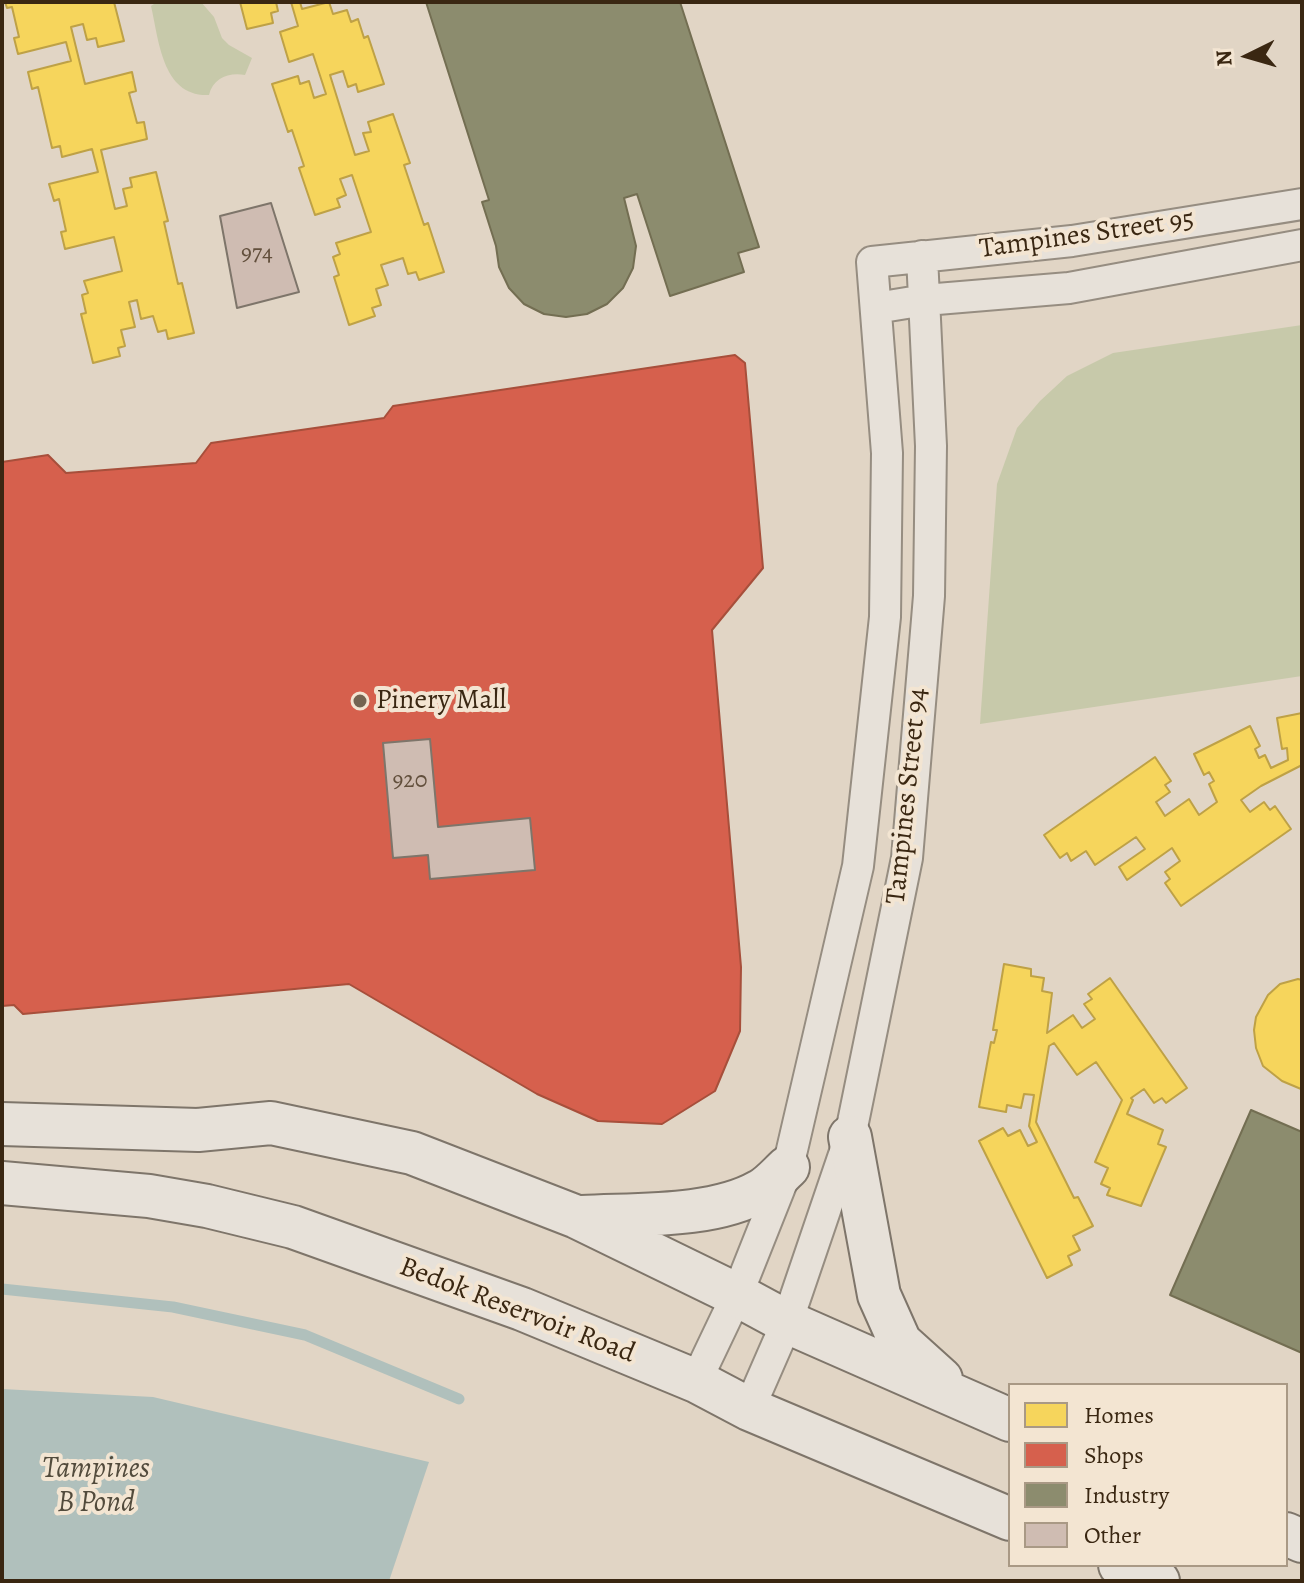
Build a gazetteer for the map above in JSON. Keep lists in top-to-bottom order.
{
  "streets": {
    "main road": ["Bedok Reservoir Road"],
    "street": ["Tampines Street 95", "Tampines Street 94"]
  },
  "crossings": [
    ["Tampines Street 95", "Tampines Street 94"],
    ["Tampines Street 94", "Bedok Reservoir Road"]
  ],
  "water": ["Tampines B Pond"],
  "places": ["Pinery Mall"],
  "house_numbers": ["974", "920"],
  "legend": [
    "Homes",
    "Shops",
    "Industry",
    "Other"
  ],
  "north": "left"
}
